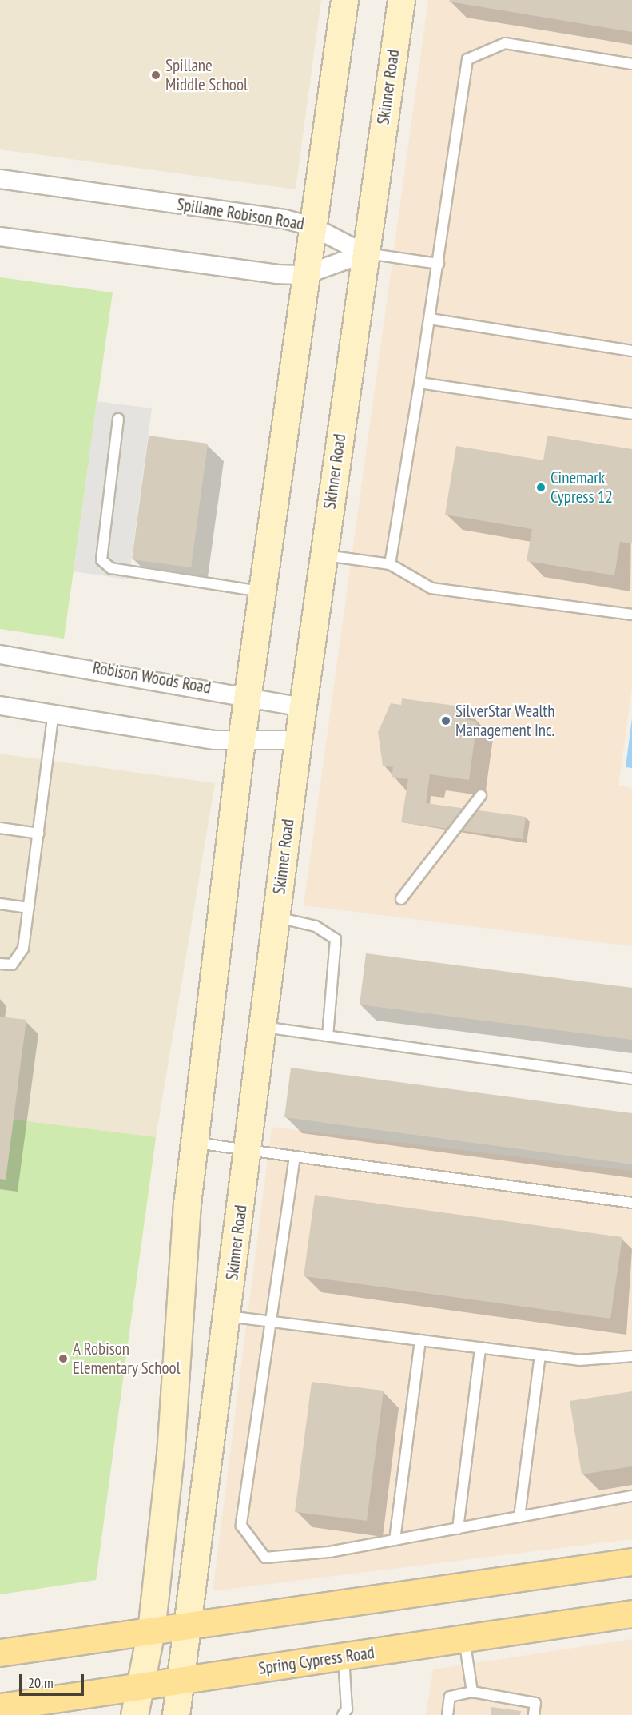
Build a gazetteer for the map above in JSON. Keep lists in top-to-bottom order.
{
  "streets": {
    "main road": ["Spring Cypress Road"],
    "street": ["Skinner Road", "Spillane Robison Road", "Robison Woods Road"]
  },
  "crossings": [
    ["Skinner Road", "Spillane Robison Road"],
    ["Skinner Road", "Robison Woods Road"],
    ["Skinner Road", "Spring Cypress Road"]
  ],
  "places": [
    "Spillane Middle School",
    "Cinemark Cypress 12",
    "SilverStar Wealth Management Inc.",
    "A Robison Elementary School"
  ],
  "scale_bar": "20 m"
}
